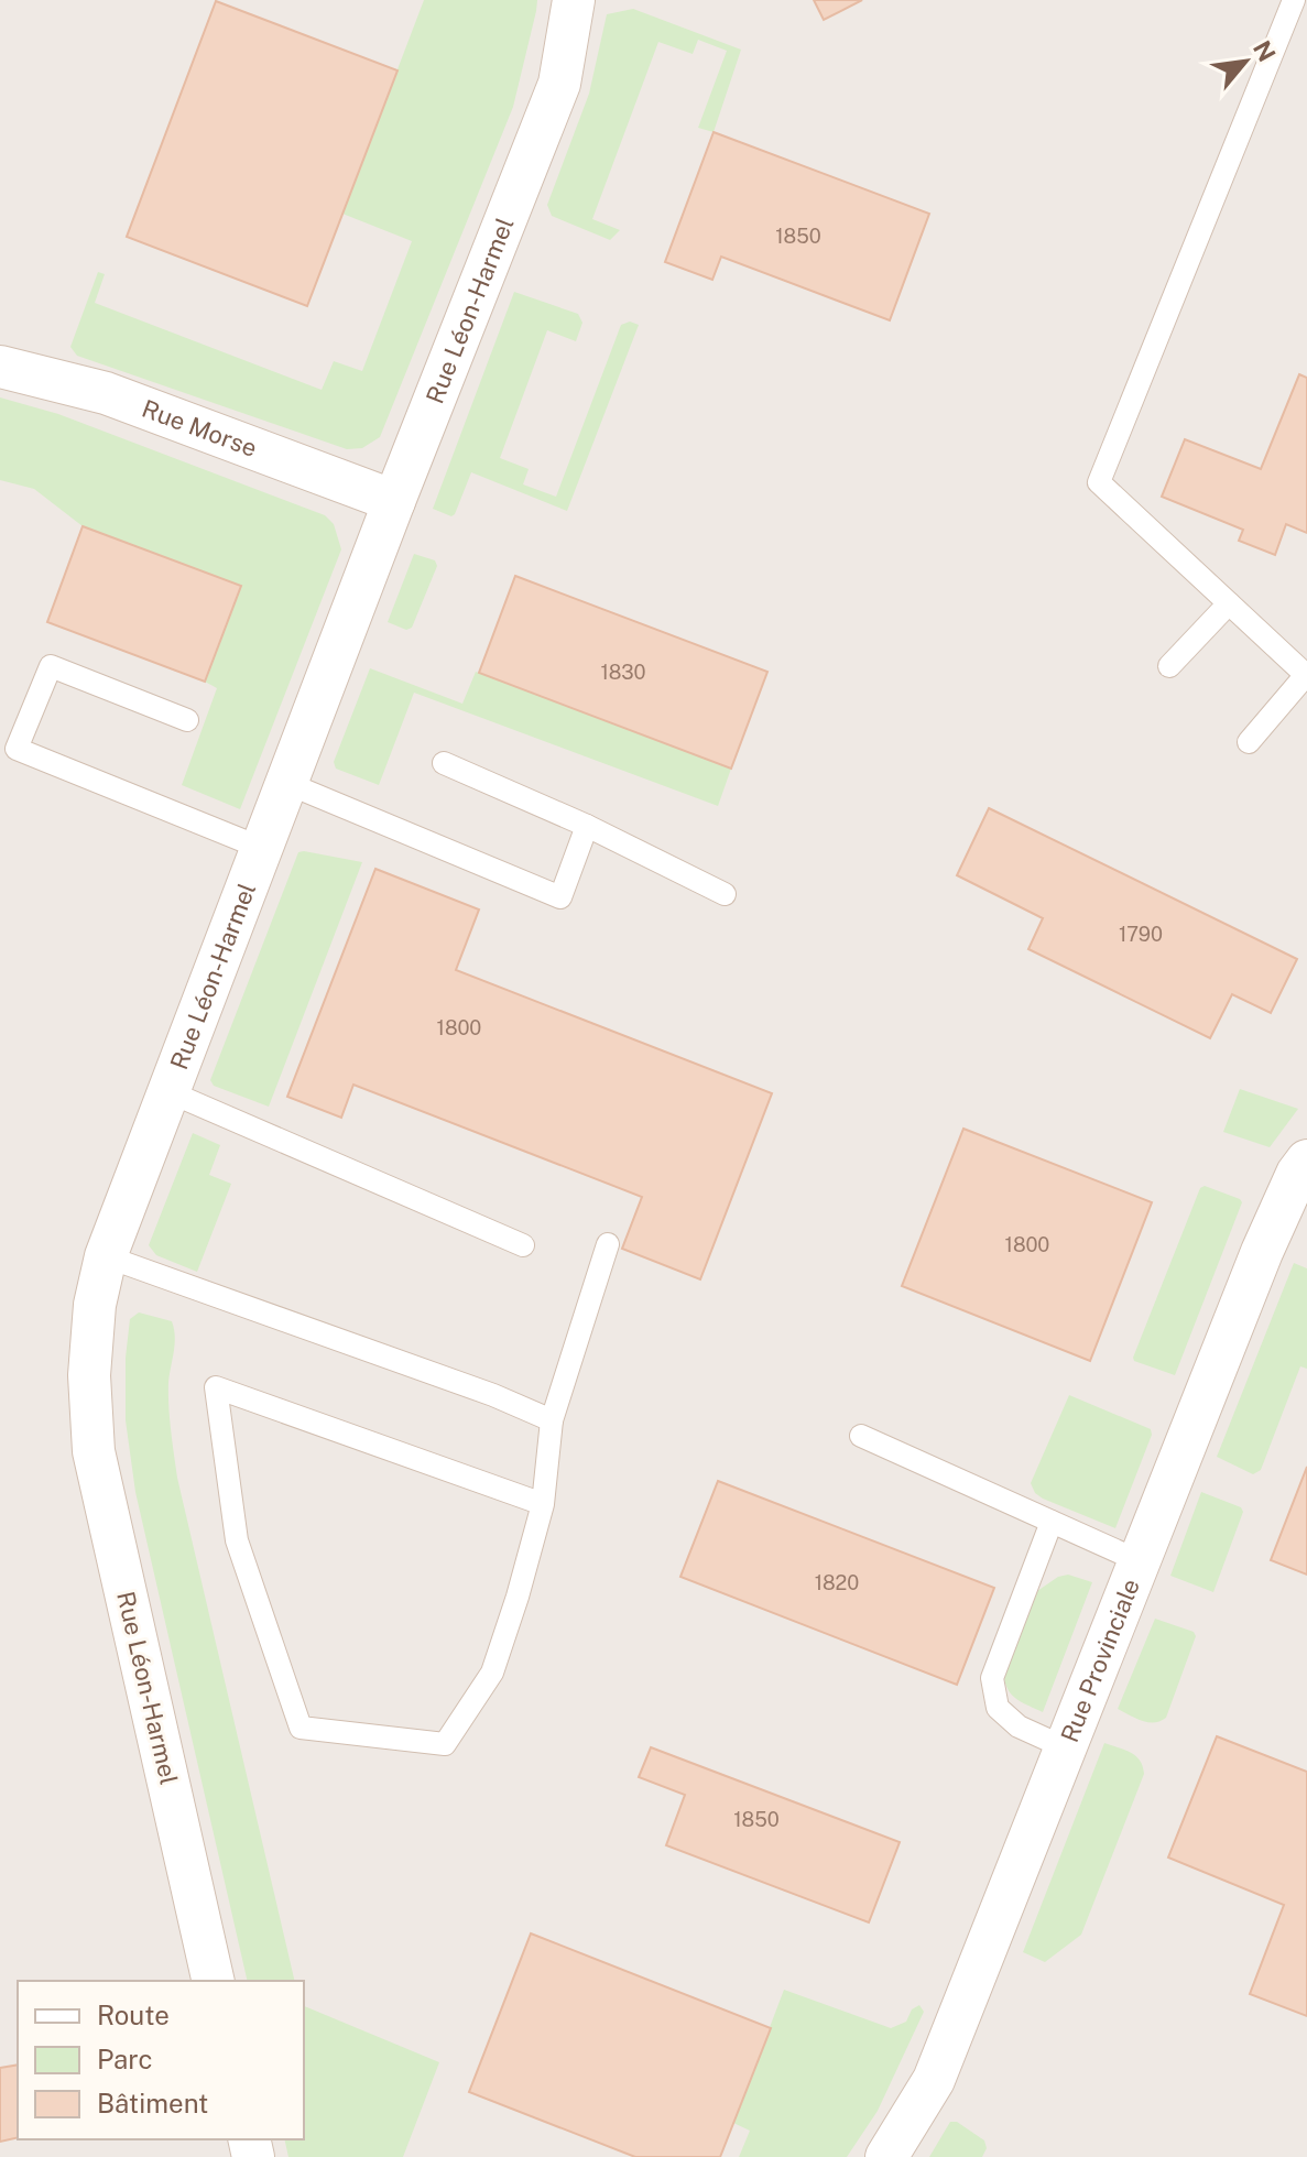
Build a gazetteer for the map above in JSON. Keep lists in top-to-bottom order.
{
  "streets": {
    "street": ["Rue Léon-Harmel", "Rue Morse", "Rue Provinciale"]
  },
  "crossings": [
    ["Rue Léon-Harmel", "Rue Morse"]
  ],
  "house_numbers": [
    "1850",
    "1830",
    "1790",
    "1800",
    "1800",
    "1820",
    "1850"
  ],
  "legend": ["Route", "Parc", "Bâtiment"],
  "north": "top right"
}
